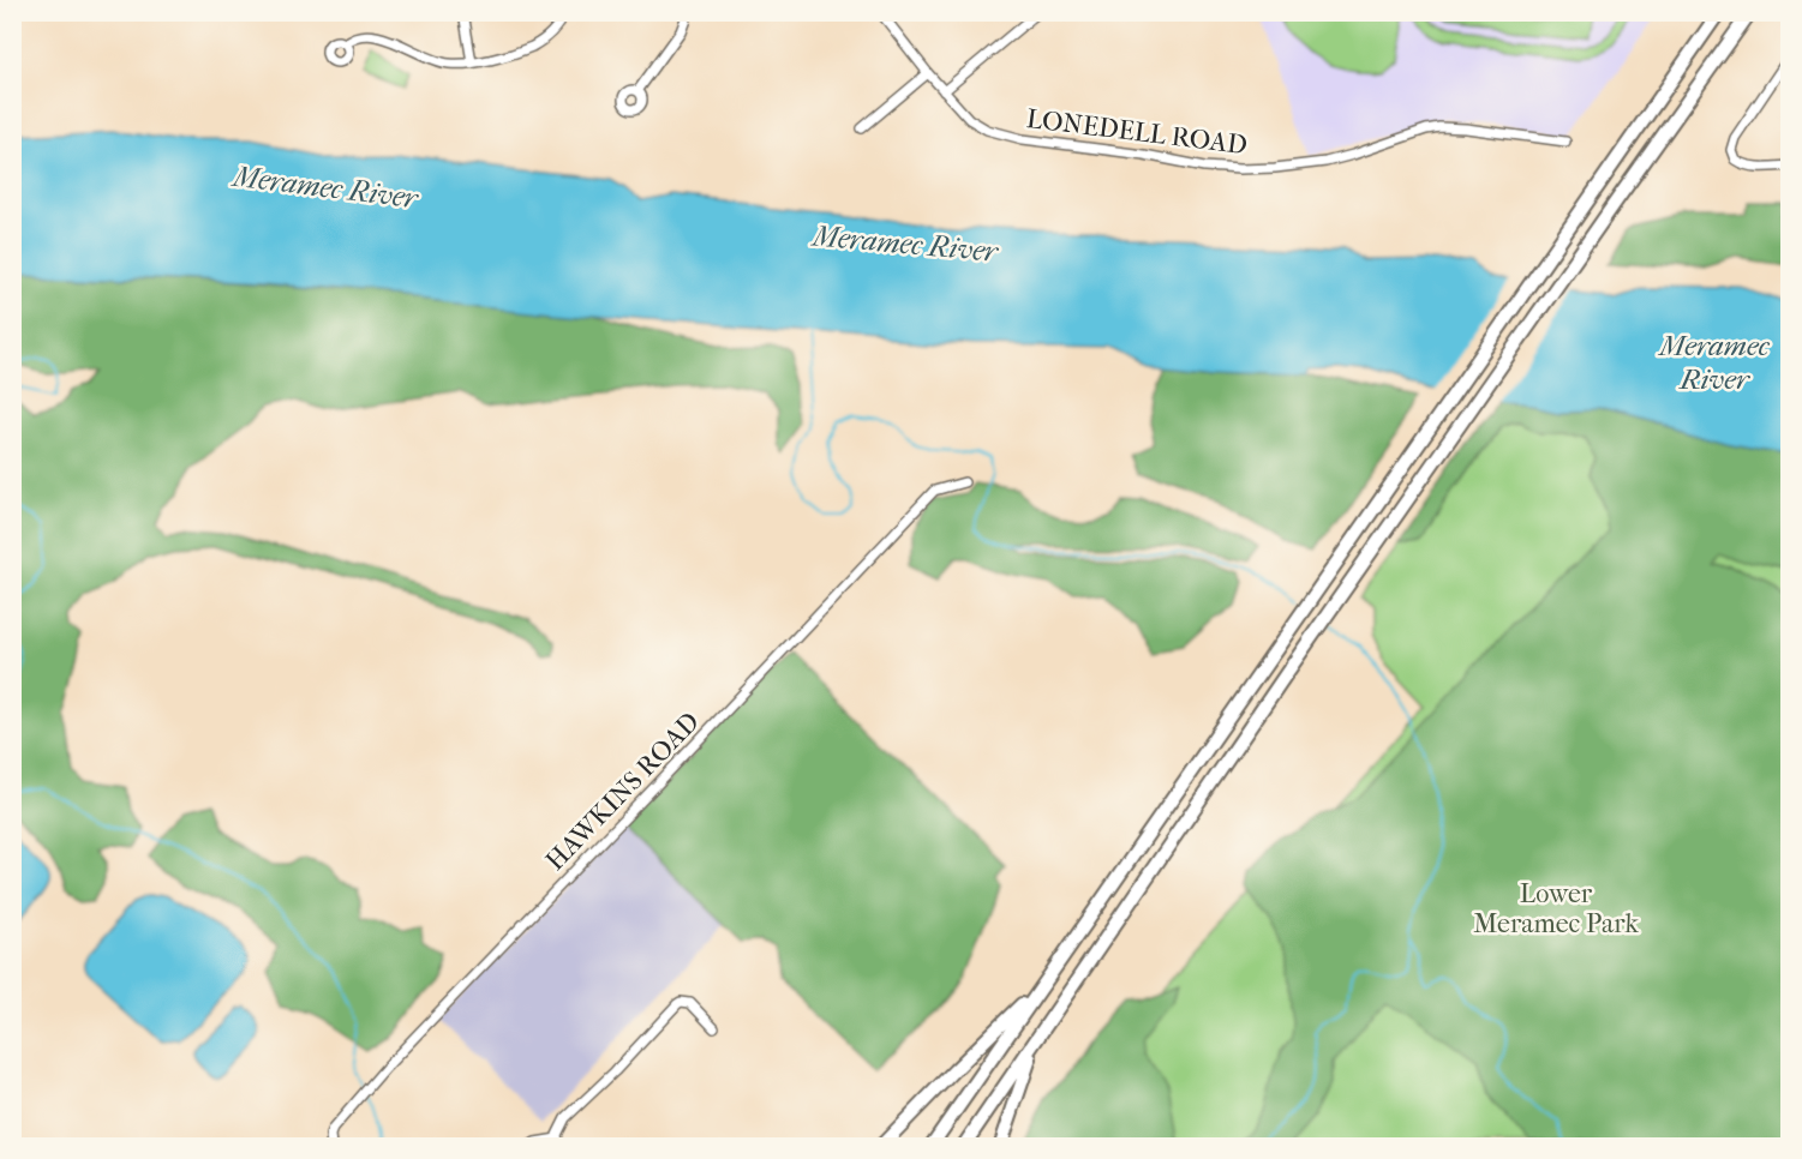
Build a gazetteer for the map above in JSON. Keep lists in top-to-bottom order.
{
  "streets": {
    "street": ["LONEDELL ROAD", "HAWKINS ROAD"]
  },
  "water": ["Meramec River"],
  "parks": ["Lower Meramec Park"]
}
